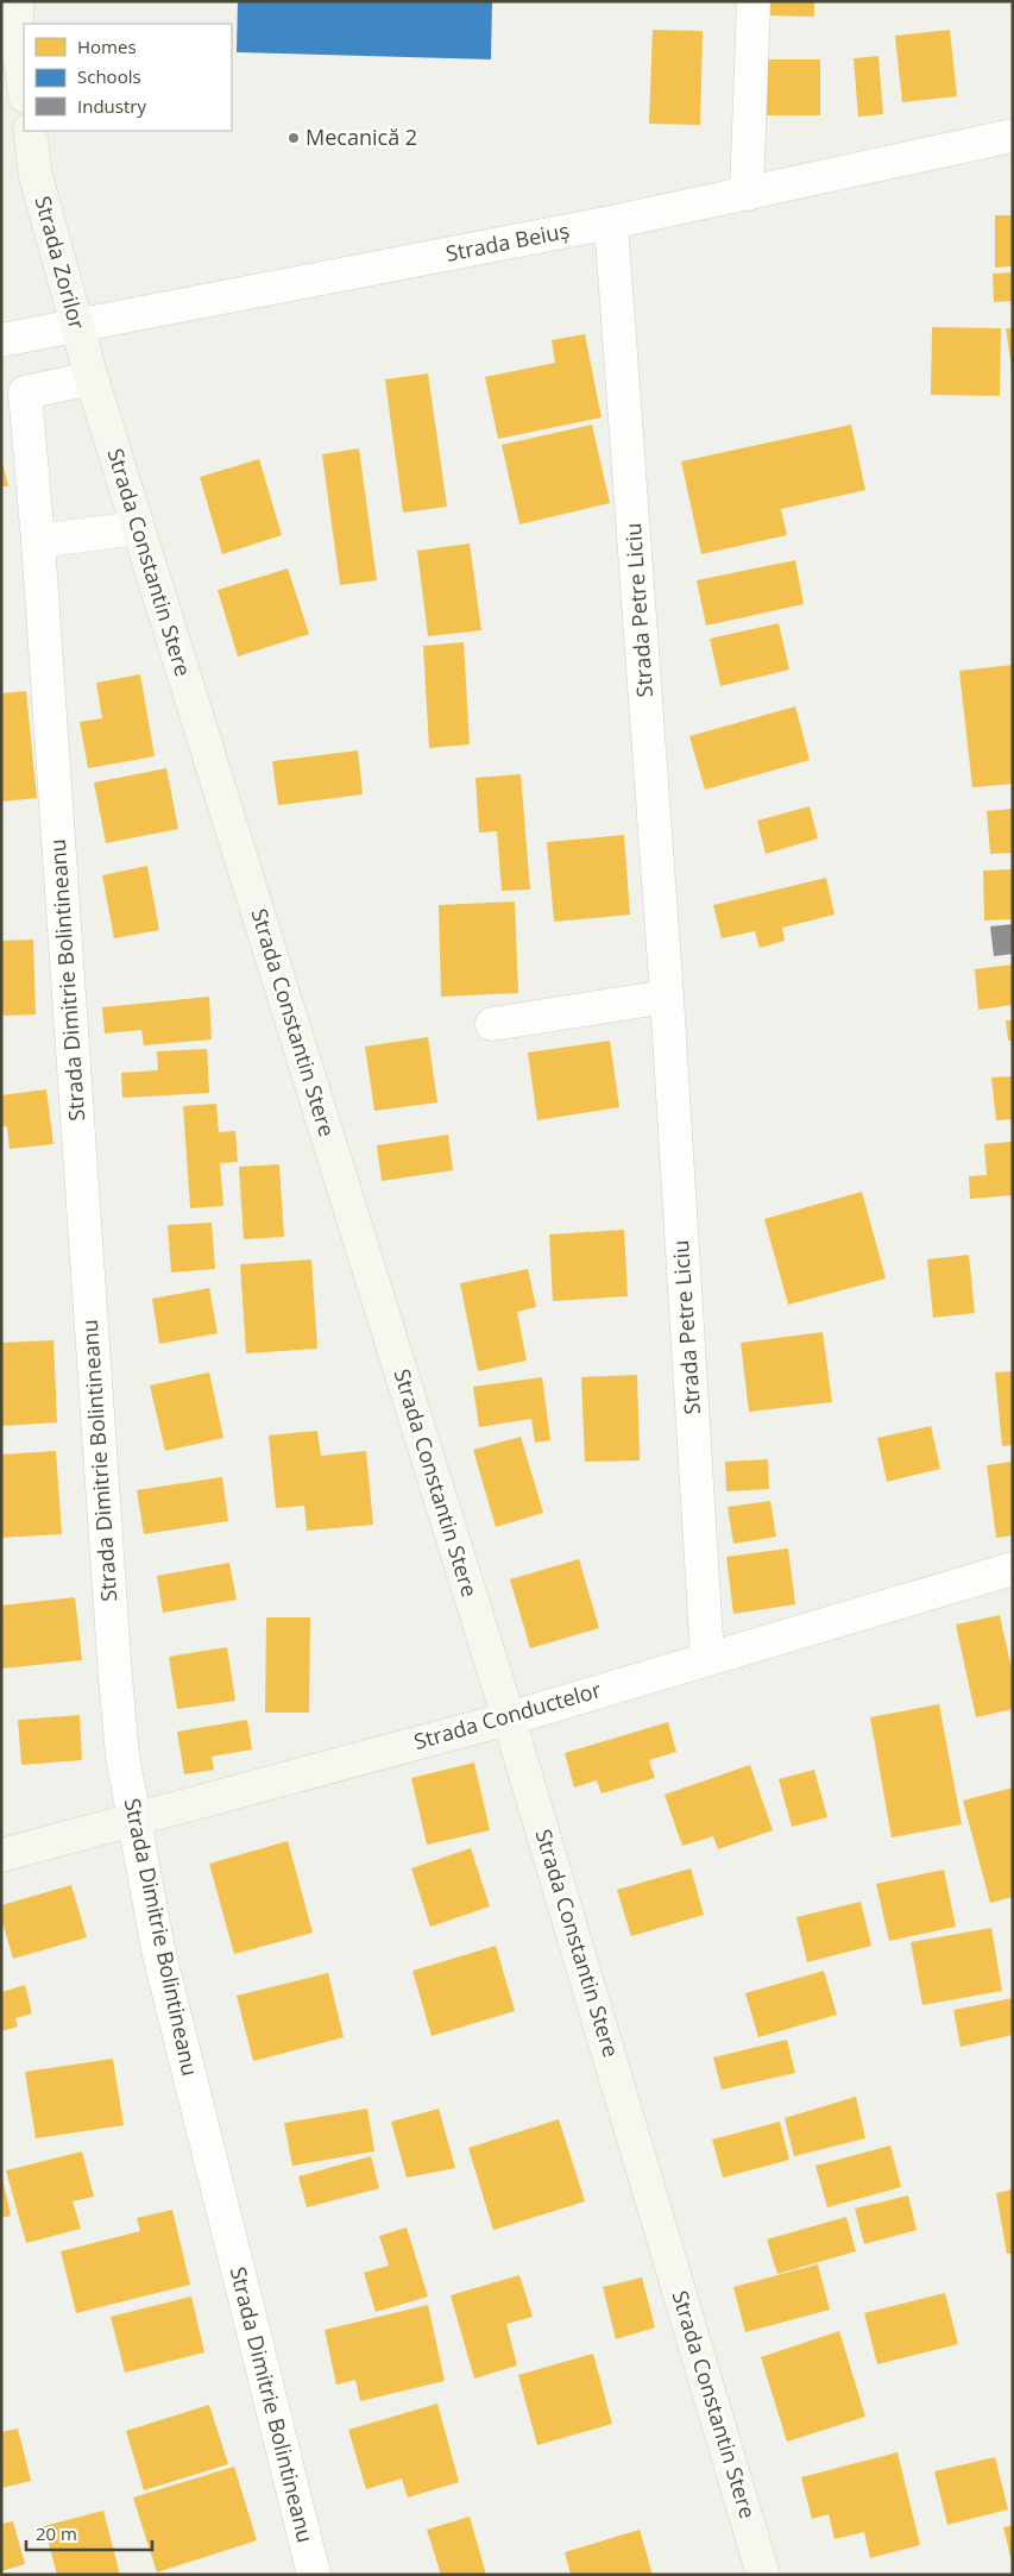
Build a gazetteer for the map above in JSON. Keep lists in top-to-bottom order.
{
  "streets": {
    "street": [
      "Strada Beiuș",
      "Strada Zorilor",
      "Strada Constantin Stere",
      "Strada Petre Liciu",
      "Strada Dimitrie Bolintineanu",
      "Strada Conductelor"
    ]
  },
  "crossings": [
    ["Strada Beiuș", "Strada Zorilor"],
    ["Strada Beiuș", "Strada Petre Liciu"],
    ["Strada Zorilor", "Strada Constantin Stere"],
    ["Strada Zorilor", "Strada Dimitrie Bolintineanu"],
    ["Strada Constantin Stere", "Strada Dimitrie Bolintineanu"],
    ["Strada Constantin Stere", "Strada Conductelor"],
    ["Strada Petre Liciu", "Strada Conductelor"],
    ["Strada Dimitrie Bolintineanu", "Strada Conductelor"]
  ],
  "places": ["Mecanică 2"],
  "legend": ["Homes", "Schools", "Industry"],
  "scale_bar": "20 m"
}
